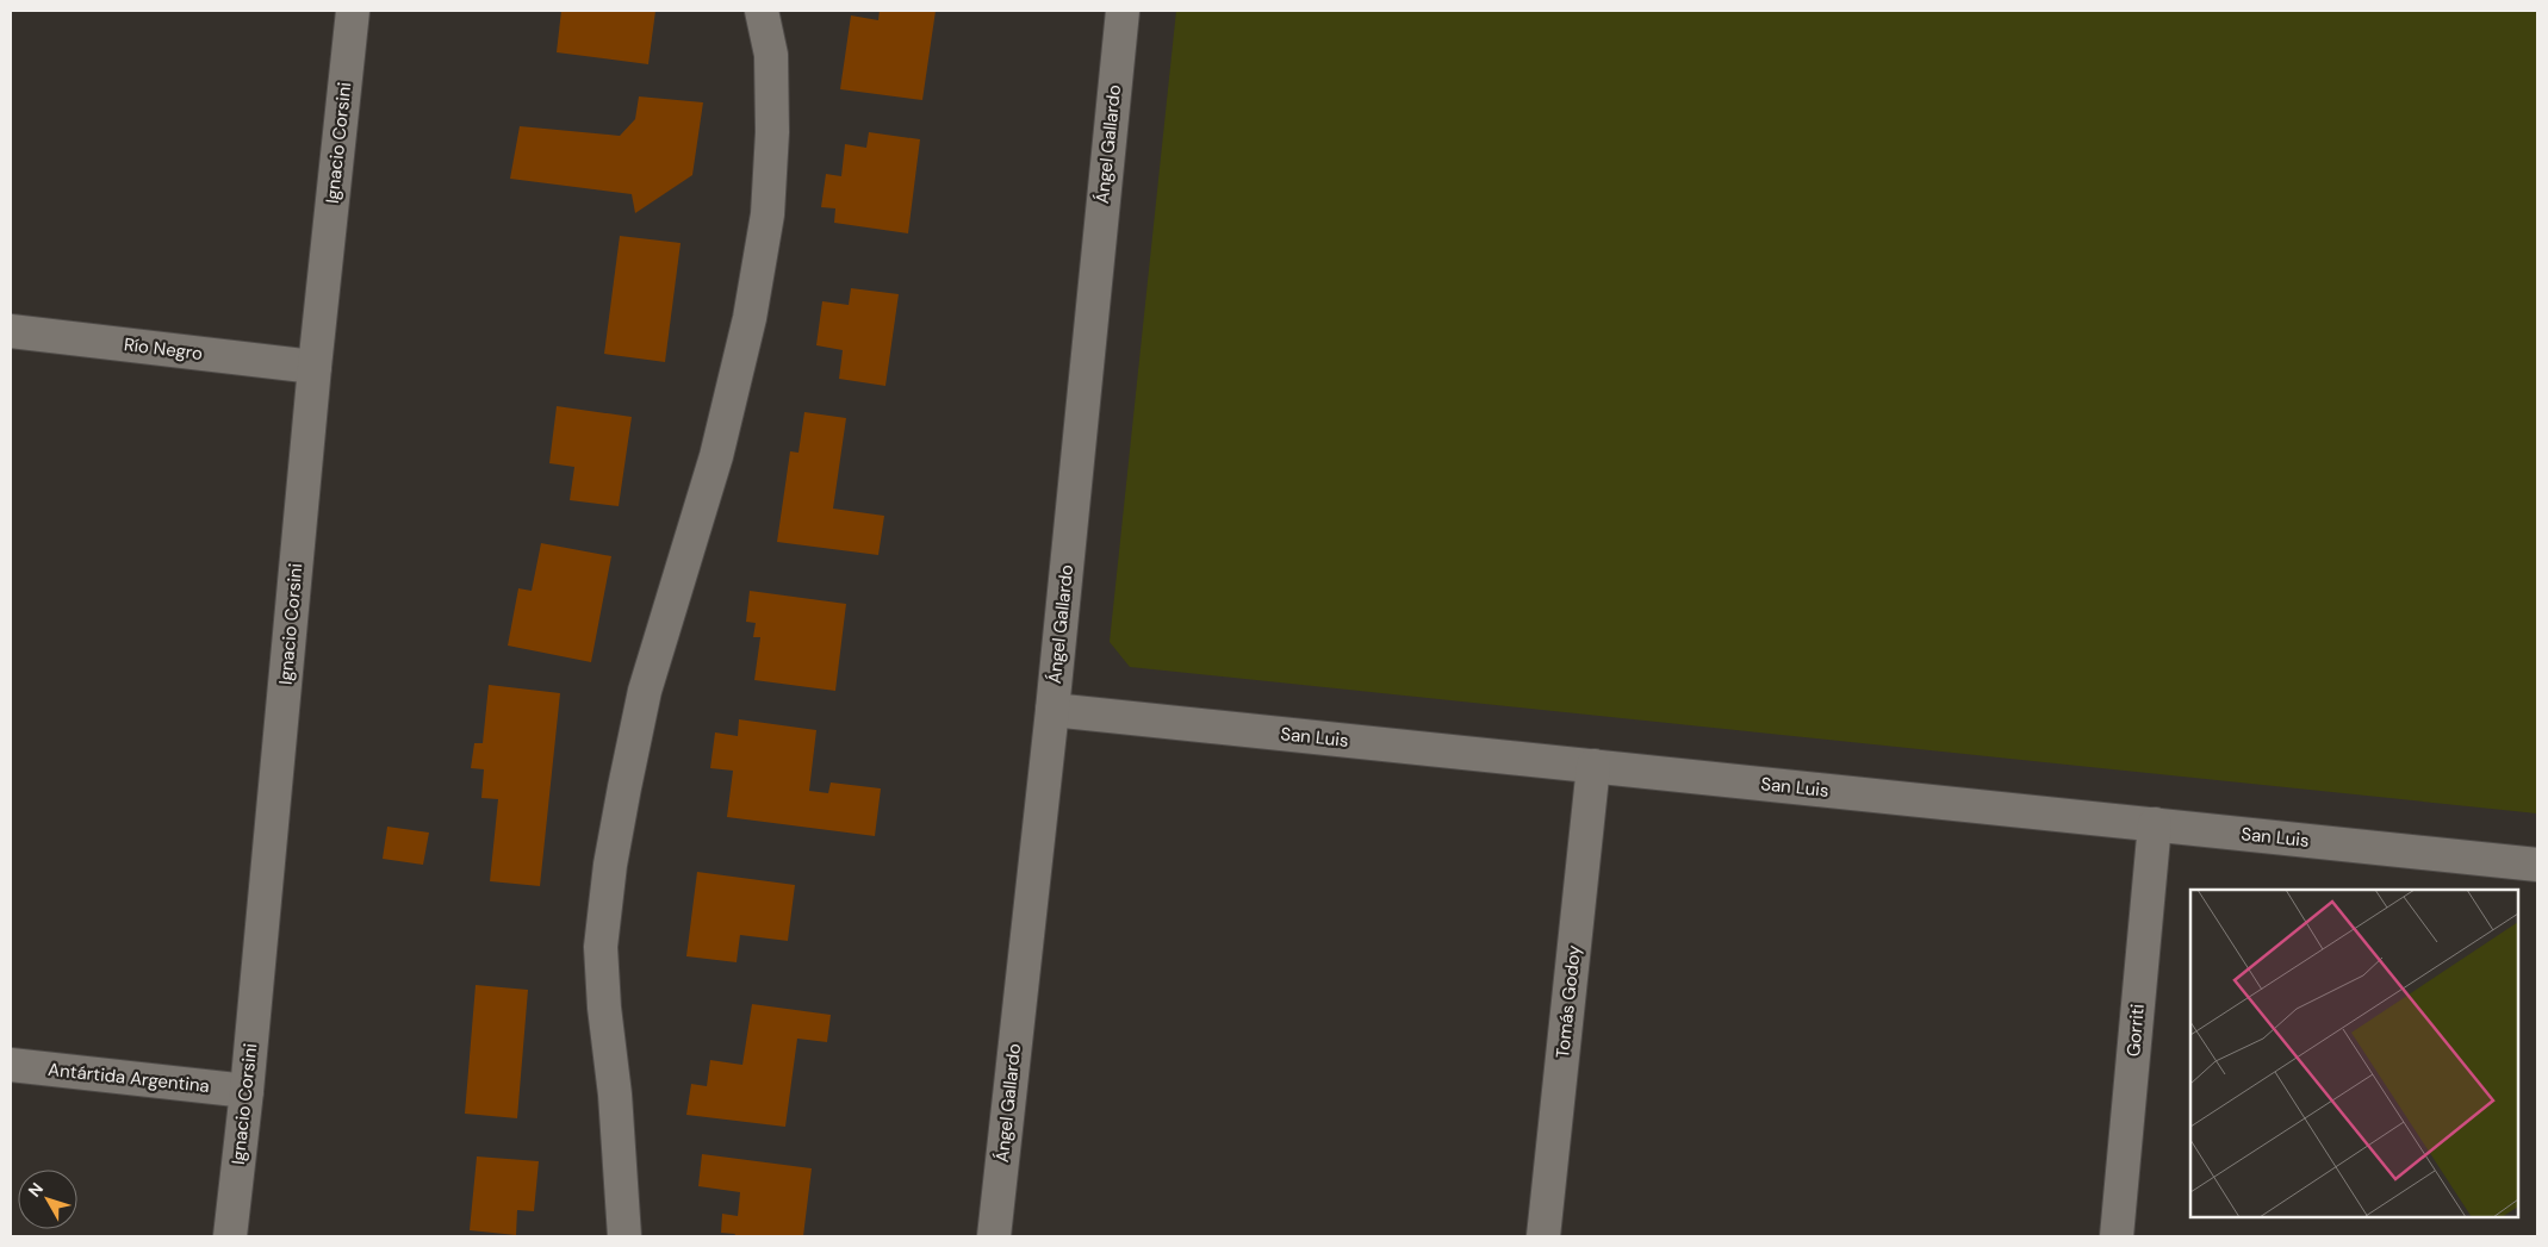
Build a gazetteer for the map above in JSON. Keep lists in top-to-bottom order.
{
  "streets": {
    "street": [
      "Ignacio Corsini",
      "Ángel Gallardo",
      "Río Negro",
      "San Luis",
      "Tomás Godoy",
      "Gorriti",
      "Antártida Argentina"
    ]
  },
  "crossings": [
    ["Ignacio Corsini", "Río Negro"],
    ["Ignacio Corsini", "Antártida Argentina"],
    ["Ángel Gallardo", "San Luis"],
    ["San Luis", "Tomás Godoy"],
    ["San Luis", "Gorriti"]
  ],
  "north": "top left"
}
